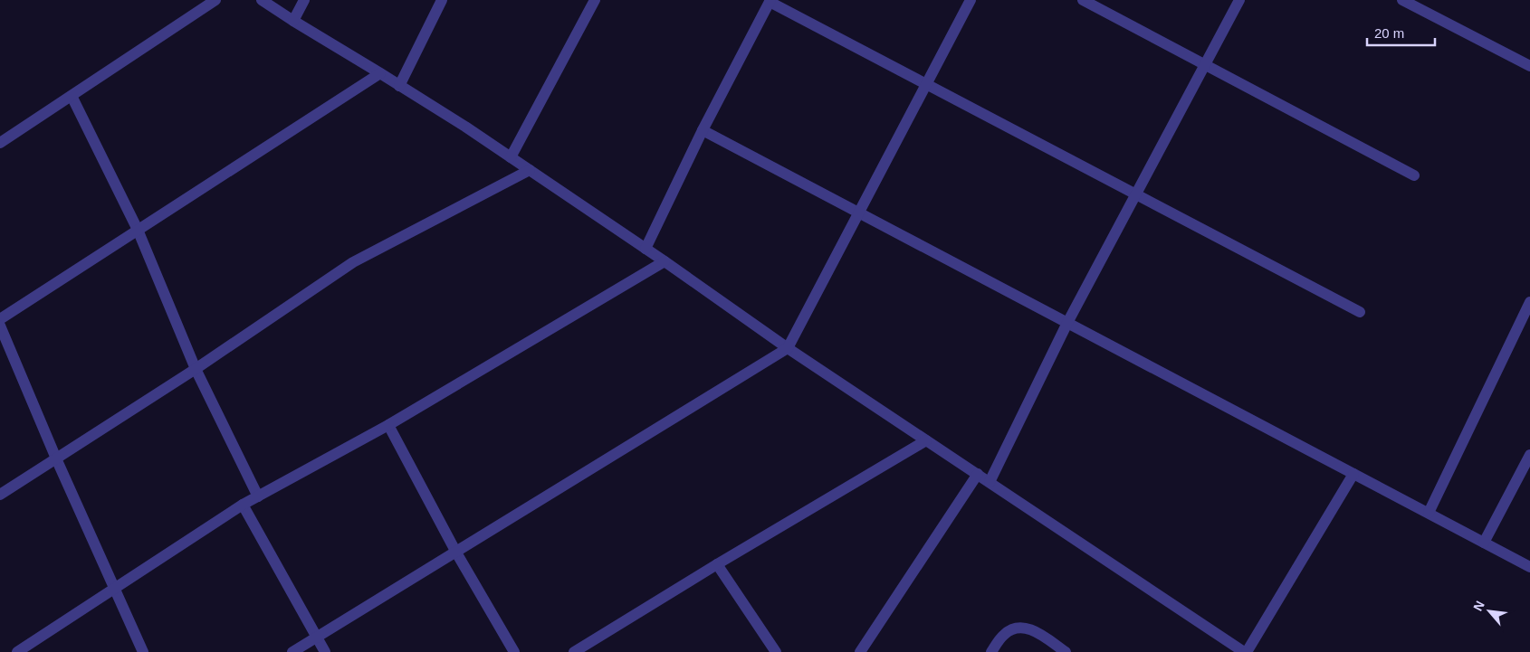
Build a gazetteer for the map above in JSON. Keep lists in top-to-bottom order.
{
  "scale_bar": "20 m",
  "north": "top left"
}
